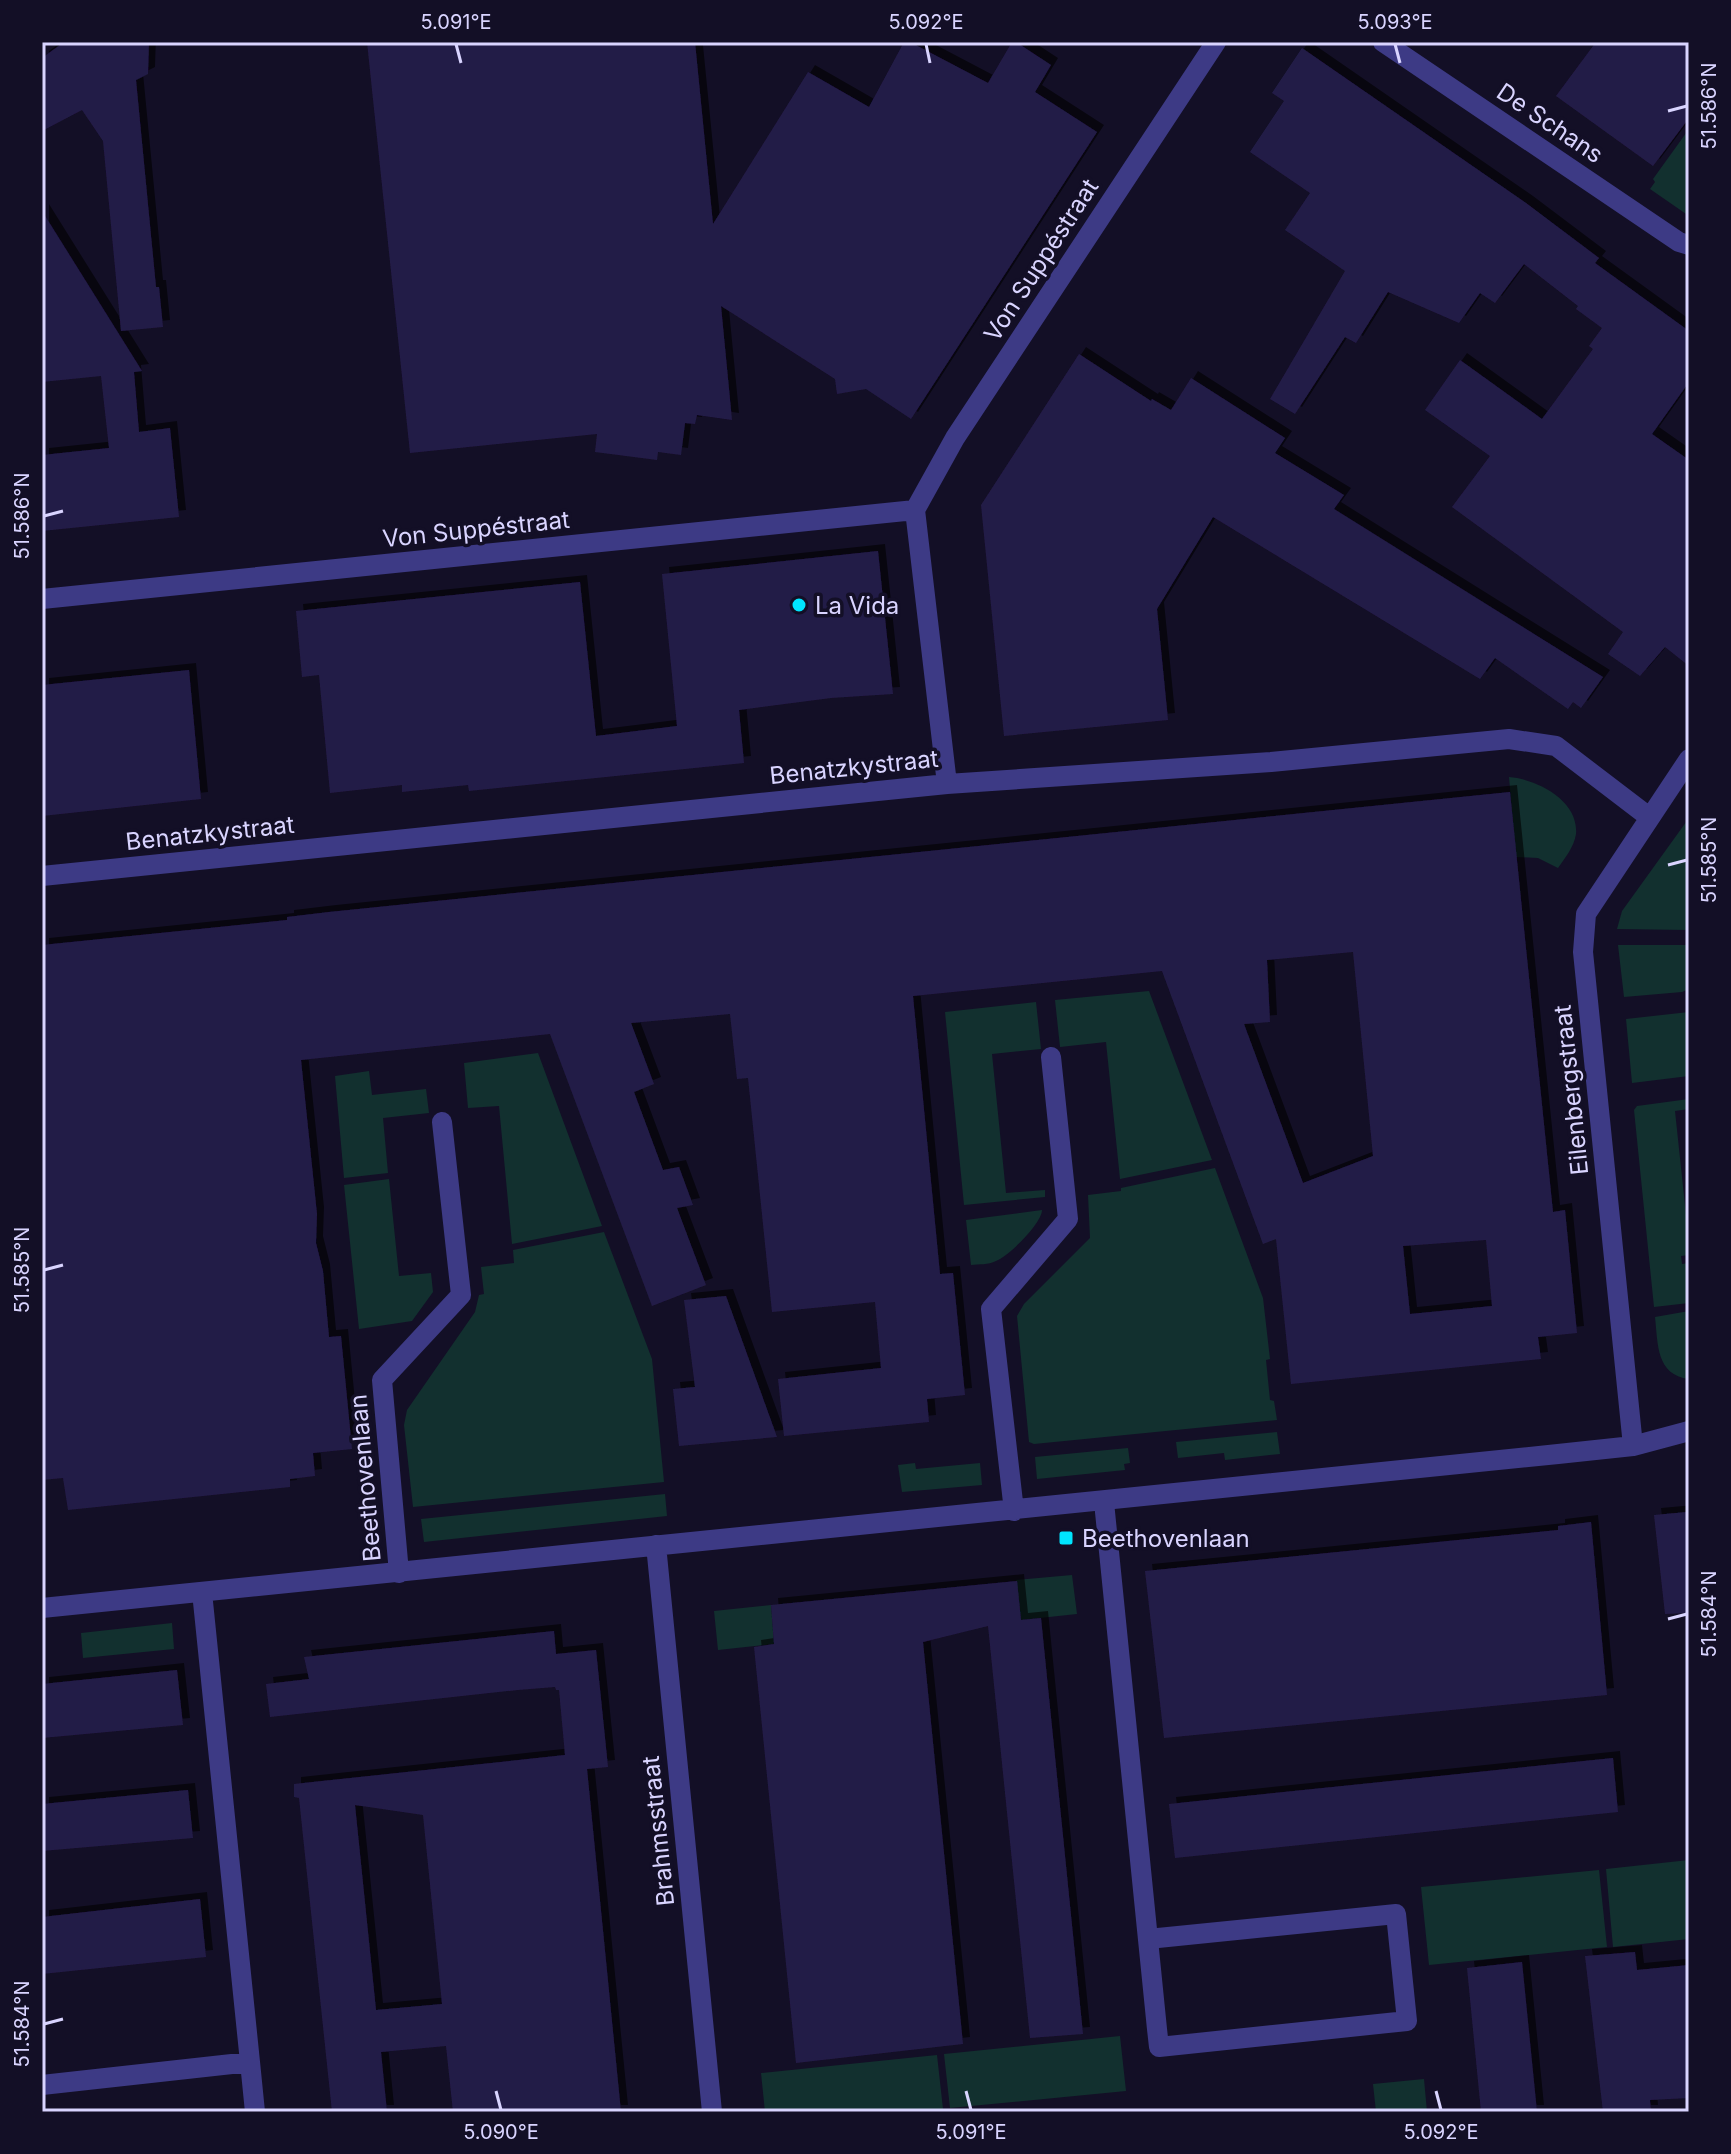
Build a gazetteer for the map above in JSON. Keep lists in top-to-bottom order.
{
  "streets": {
    "street": [
      "De Schans",
      "Von Suppéstraat",
      "Benatzkystraat",
      "Eilenbergstraat",
      "Beethovenlaan",
      "Brahmsstraat"
    ]
  },
  "crossings": [
    ["Benatzkystraat", "Eilenbergstraat"],
    ["Eilenbergstraat", "Beethovenlaan"],
    ["Beethovenlaan", "Brahmsstraat"]
  ],
  "places": {
    "other": ["La Vida"],
    "transit": ["Beethovenlaan"]
  },
  "coordinates": [
    "5.091°E",
    "5.092°E",
    "5.093°E",
    "51.586°N",
    "51.585°N",
    "51.584°N",
    "5.090°E"
  ]
}
